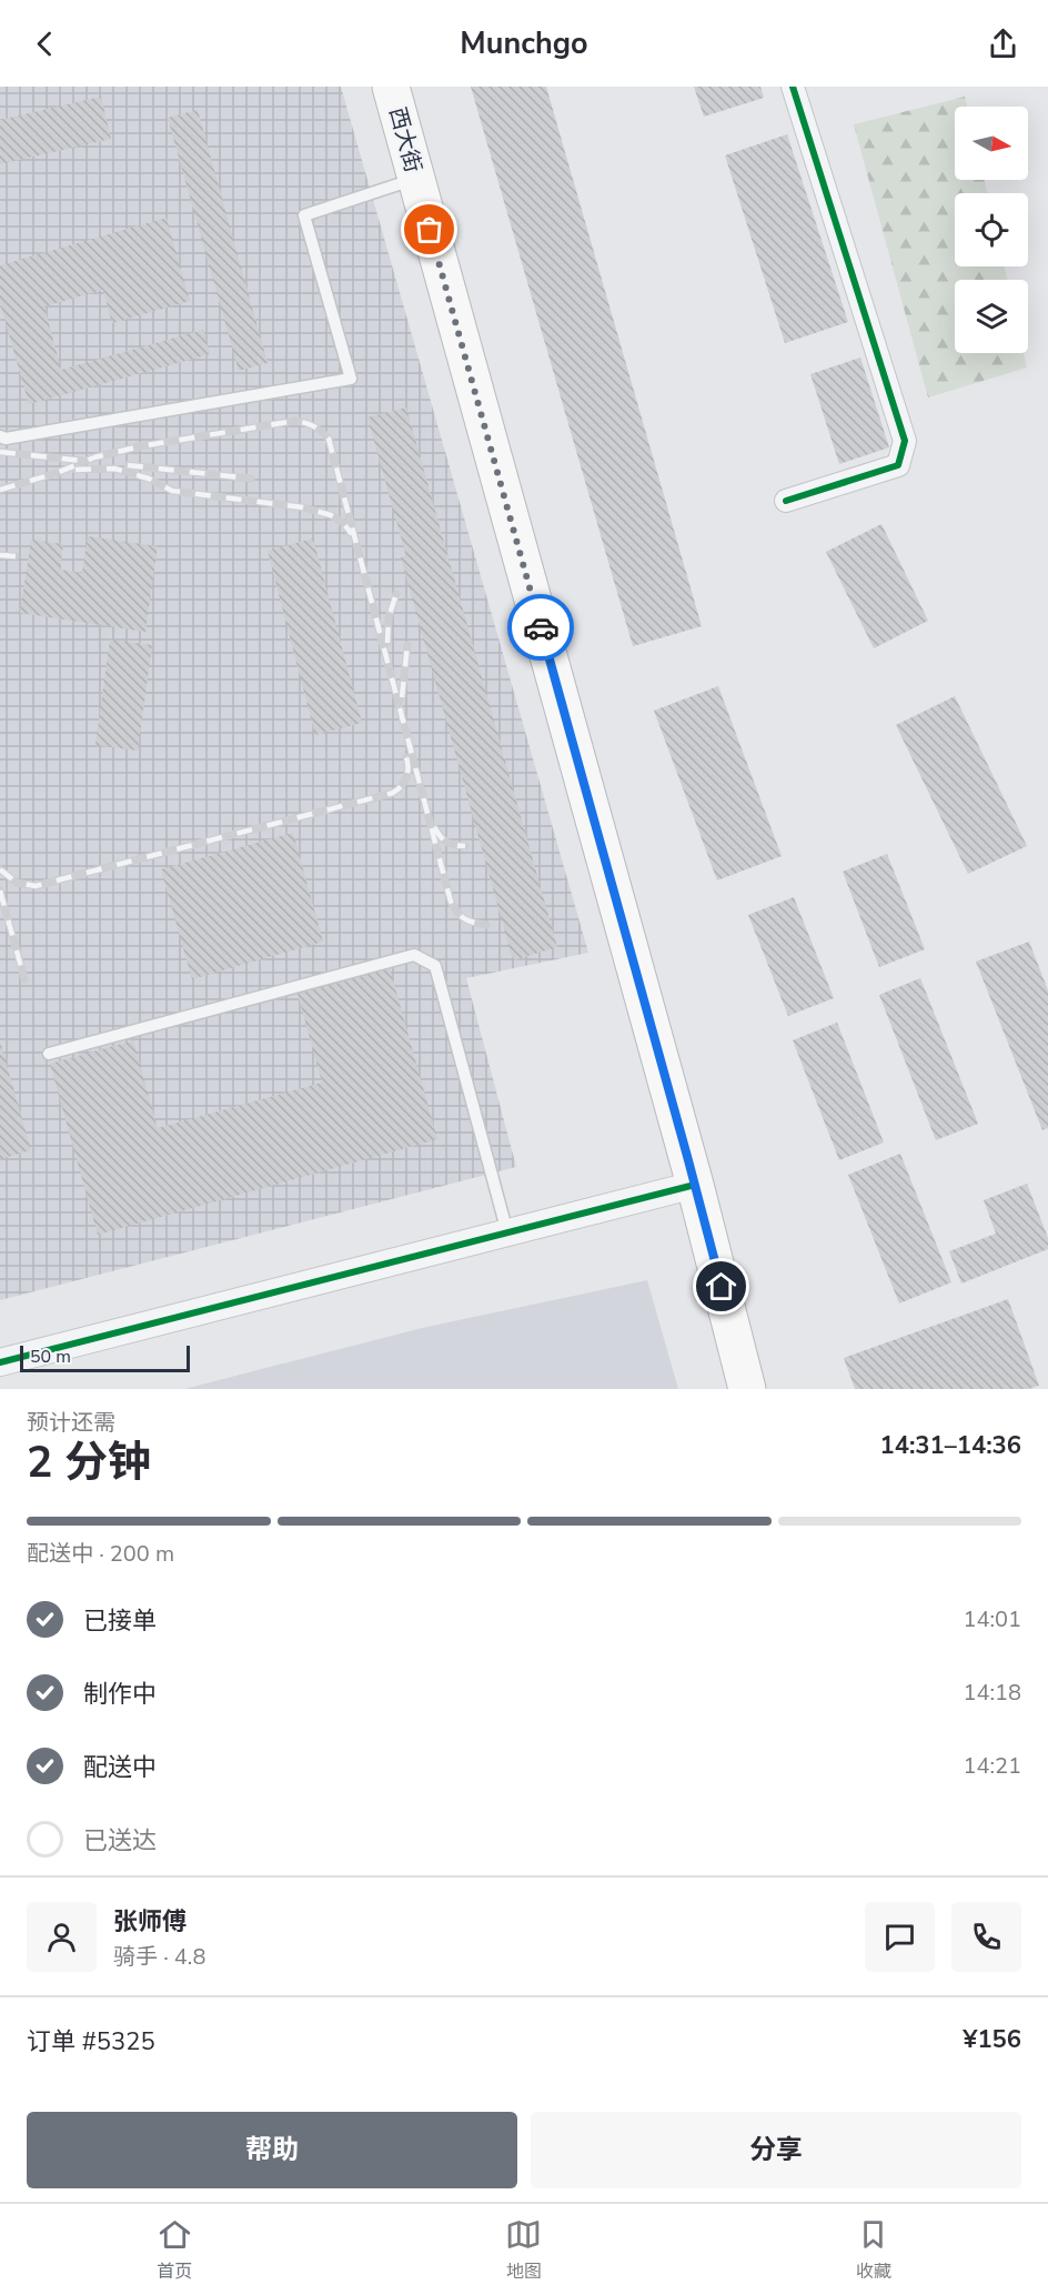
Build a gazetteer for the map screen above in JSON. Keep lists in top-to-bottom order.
{
  "streets": {
    "highway": ["西大街"]
  },
  "scale_bar": "50 m",
  "north": "right",
  "page": {
    "header": "Munchgo",
    "scale": "50 m",
    "heading": ["2 分钟", "预计还需", "14:31–14:36"],
    "panel": [
      "张师傅",
      "骑手 · 4.8",
      "订单 #5325",
      "¥156"
    ],
    "bar": "配送中 · 200 m",
    "list": [
      ["已接单", "14:01"],
      ["制作中", "14:18"],
      ["配送中", "14:21"],
      "已送达"
    ],
    "buttons": ["帮助", "分享"],
    "tabs": ["首页", "地图", "收藏"]
  }
}
